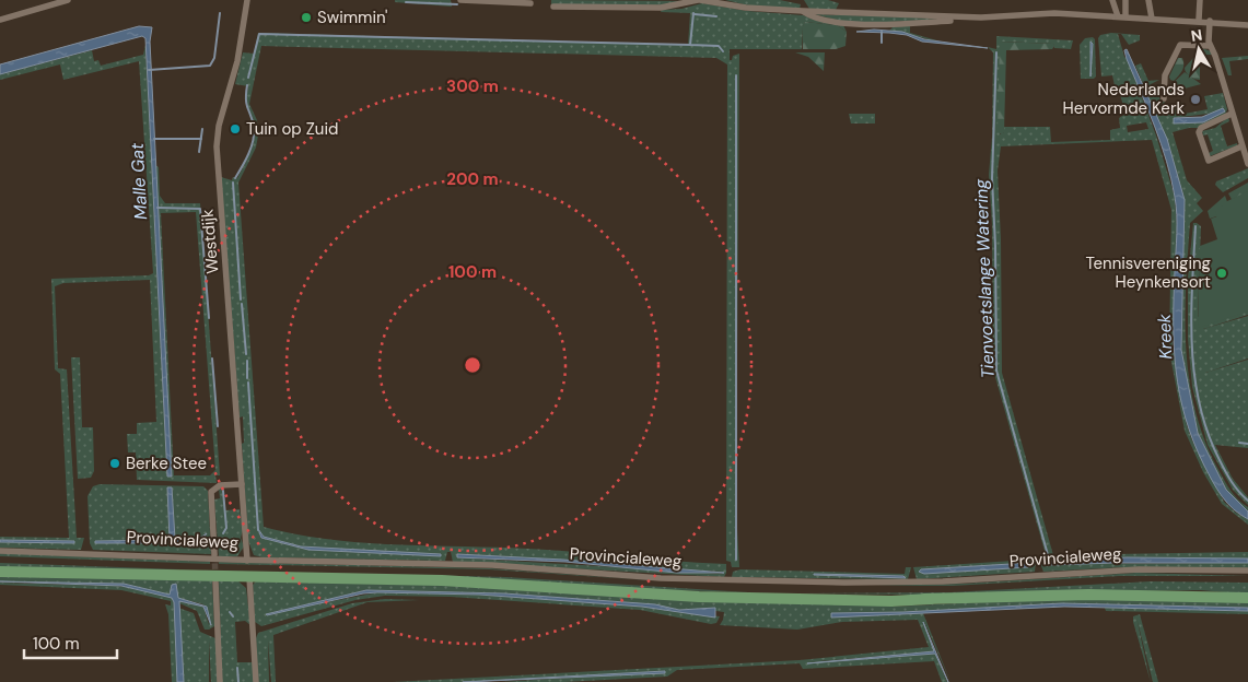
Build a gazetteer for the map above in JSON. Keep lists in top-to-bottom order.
{
  "streets": {
    "main road": ["Provincialeweg"],
    "street": ["Westdijk"]
  },
  "crossings": [
    ["Westdijk", "Provincialeweg"]
  ],
  "water": ["Malle Gat", "Tienvoetslange Watering", "Kreek"],
  "places": [
    "Swimmin'",
    "Nederlands Hervormde Kerk",
    "Tuin op Zuid",
    "Tennisvereniging Heynkensort",
    "Berke Stee"
  ],
  "scale_bar": "100 m",
  "north": "top",
  "rings": ["300 m", "200 m", "100 m"]
}
